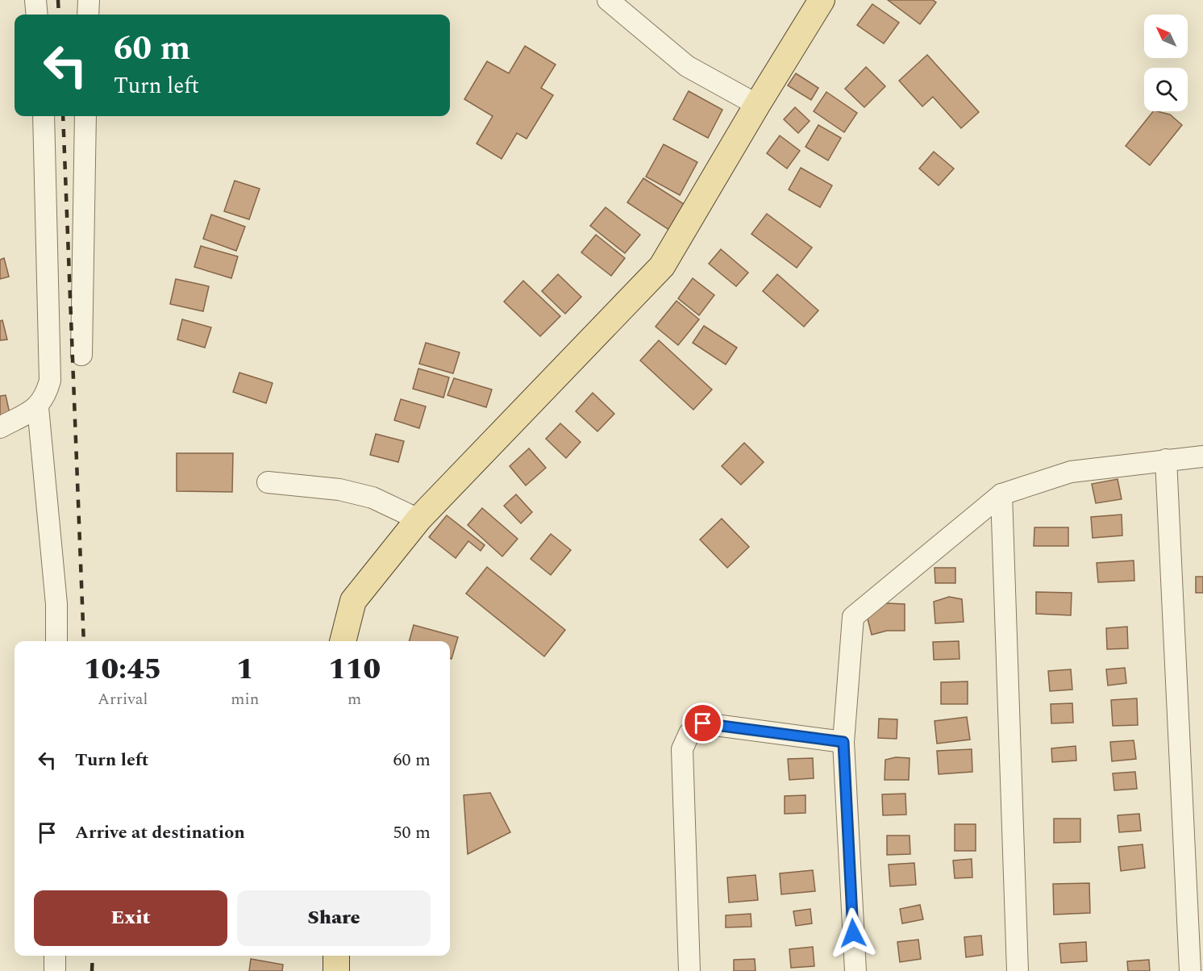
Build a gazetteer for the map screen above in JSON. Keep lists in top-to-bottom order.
{
  "north": "top left",
  "page": {
    "turn": ["60 m", "Turn left"],
    "eta": [
      "10:45",
      "Arrival",
      "1",
      "min",
      "110",
      "m"
    ],
    "list": [
      {
        "name": "Turn left",
        "value": "60 m"
      },
      {
        "name": "Arrive at destination",
        "value": "50 m"
      }
    ],
    "buttons": ["Exit", "Share"]
  }
}
